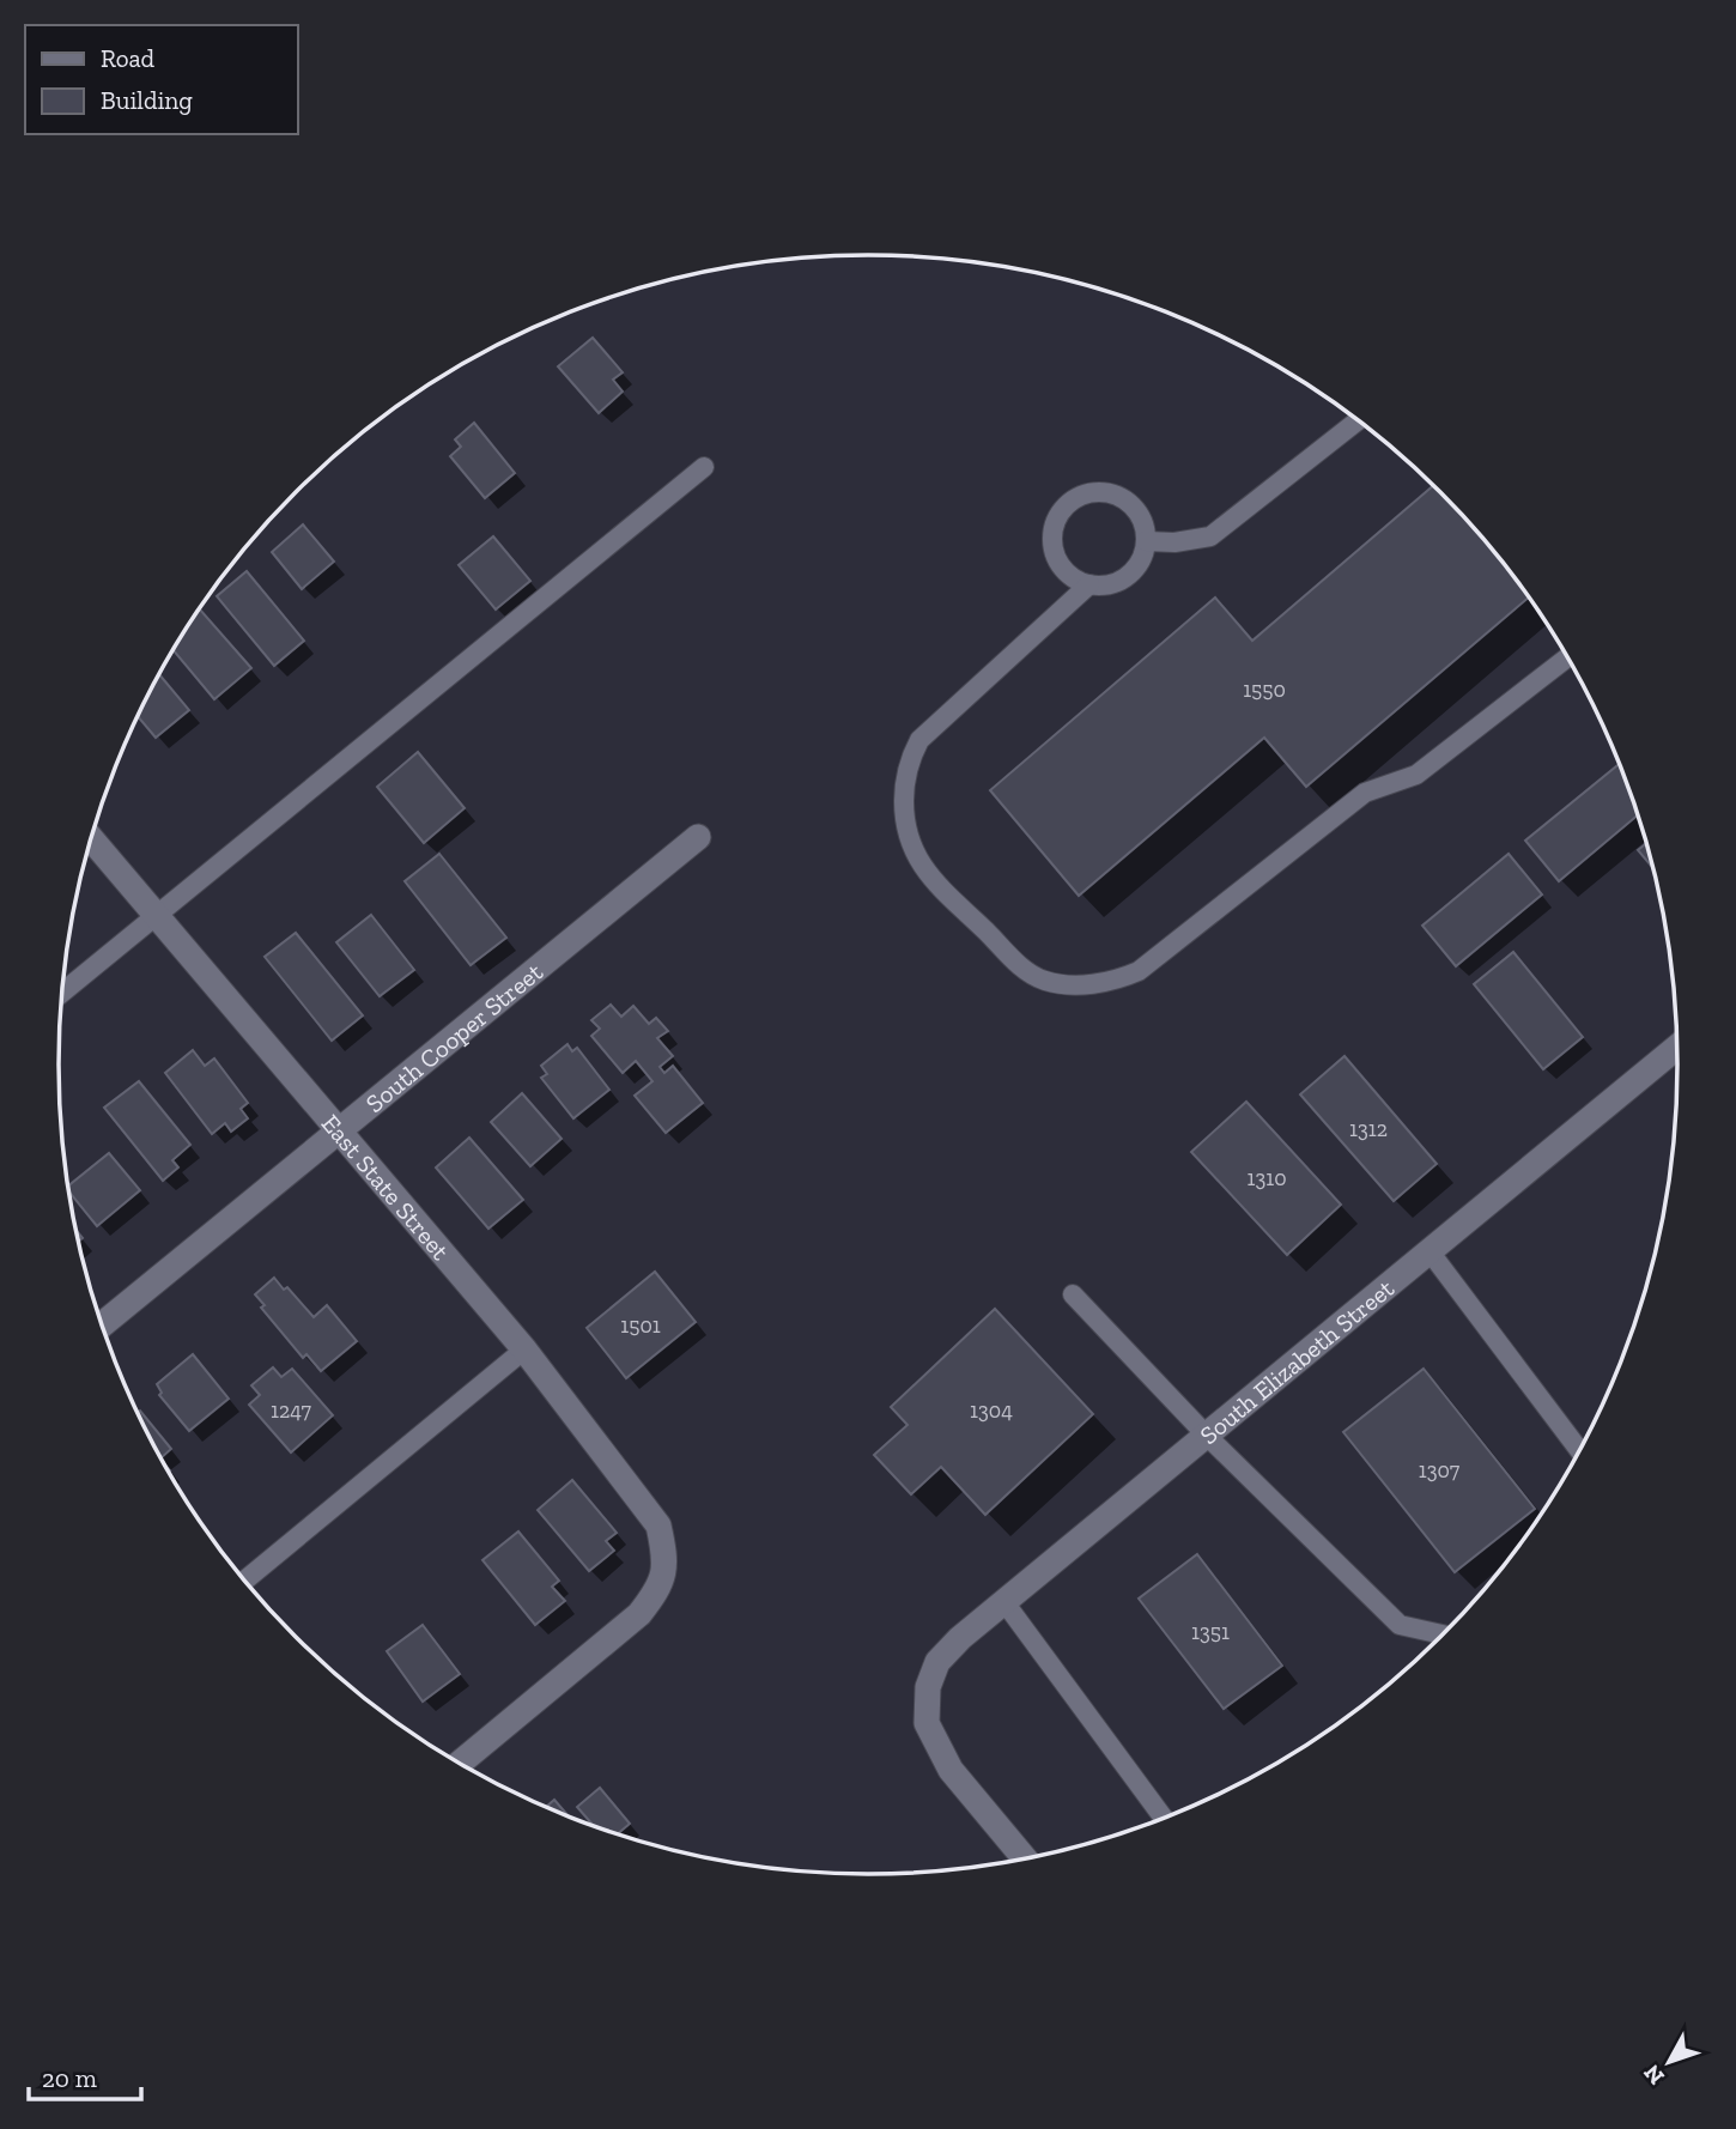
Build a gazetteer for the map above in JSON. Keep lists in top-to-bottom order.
{
  "streets": {
    "street": ["South Cooper Street", "East State Street", "South Elizabeth Street"]
  },
  "crossings": [
    ["South Cooper Street", "East State Street"]
  ],
  "house_numbers": [
    "1550",
    "1312",
    "1310",
    "1501",
    "1247",
    "1304",
    "1307",
    "1351"
  ],
  "legend": ["Road", "Building"],
  "scale_bar": "20 m",
  "north": "bottom left"
}
